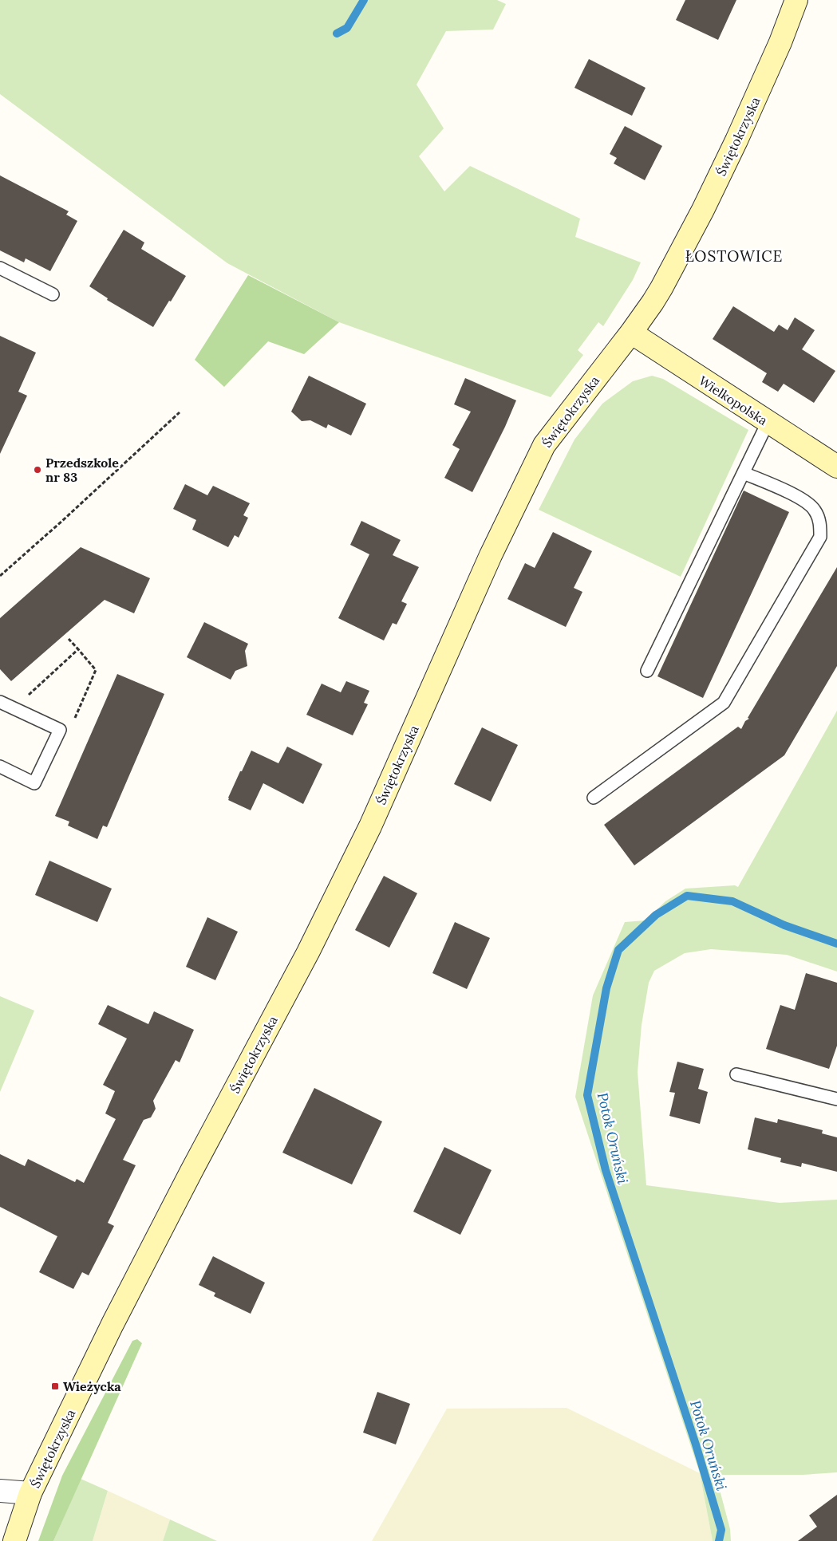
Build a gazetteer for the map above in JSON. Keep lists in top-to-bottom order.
{
  "streets": {
    "main road": ["Świętokrzyska", "Wielkopolska"]
  },
  "crossings": [
    ["Świętokrzyska", "Wielkopolska"]
  ],
  "districts": ["ŁOSTOWICE"],
  "water": ["Potok Oruński"],
  "places": {
    "other": ["Przedszkole nr 83"],
    "transit": ["Wieżycka"]
  }
}
